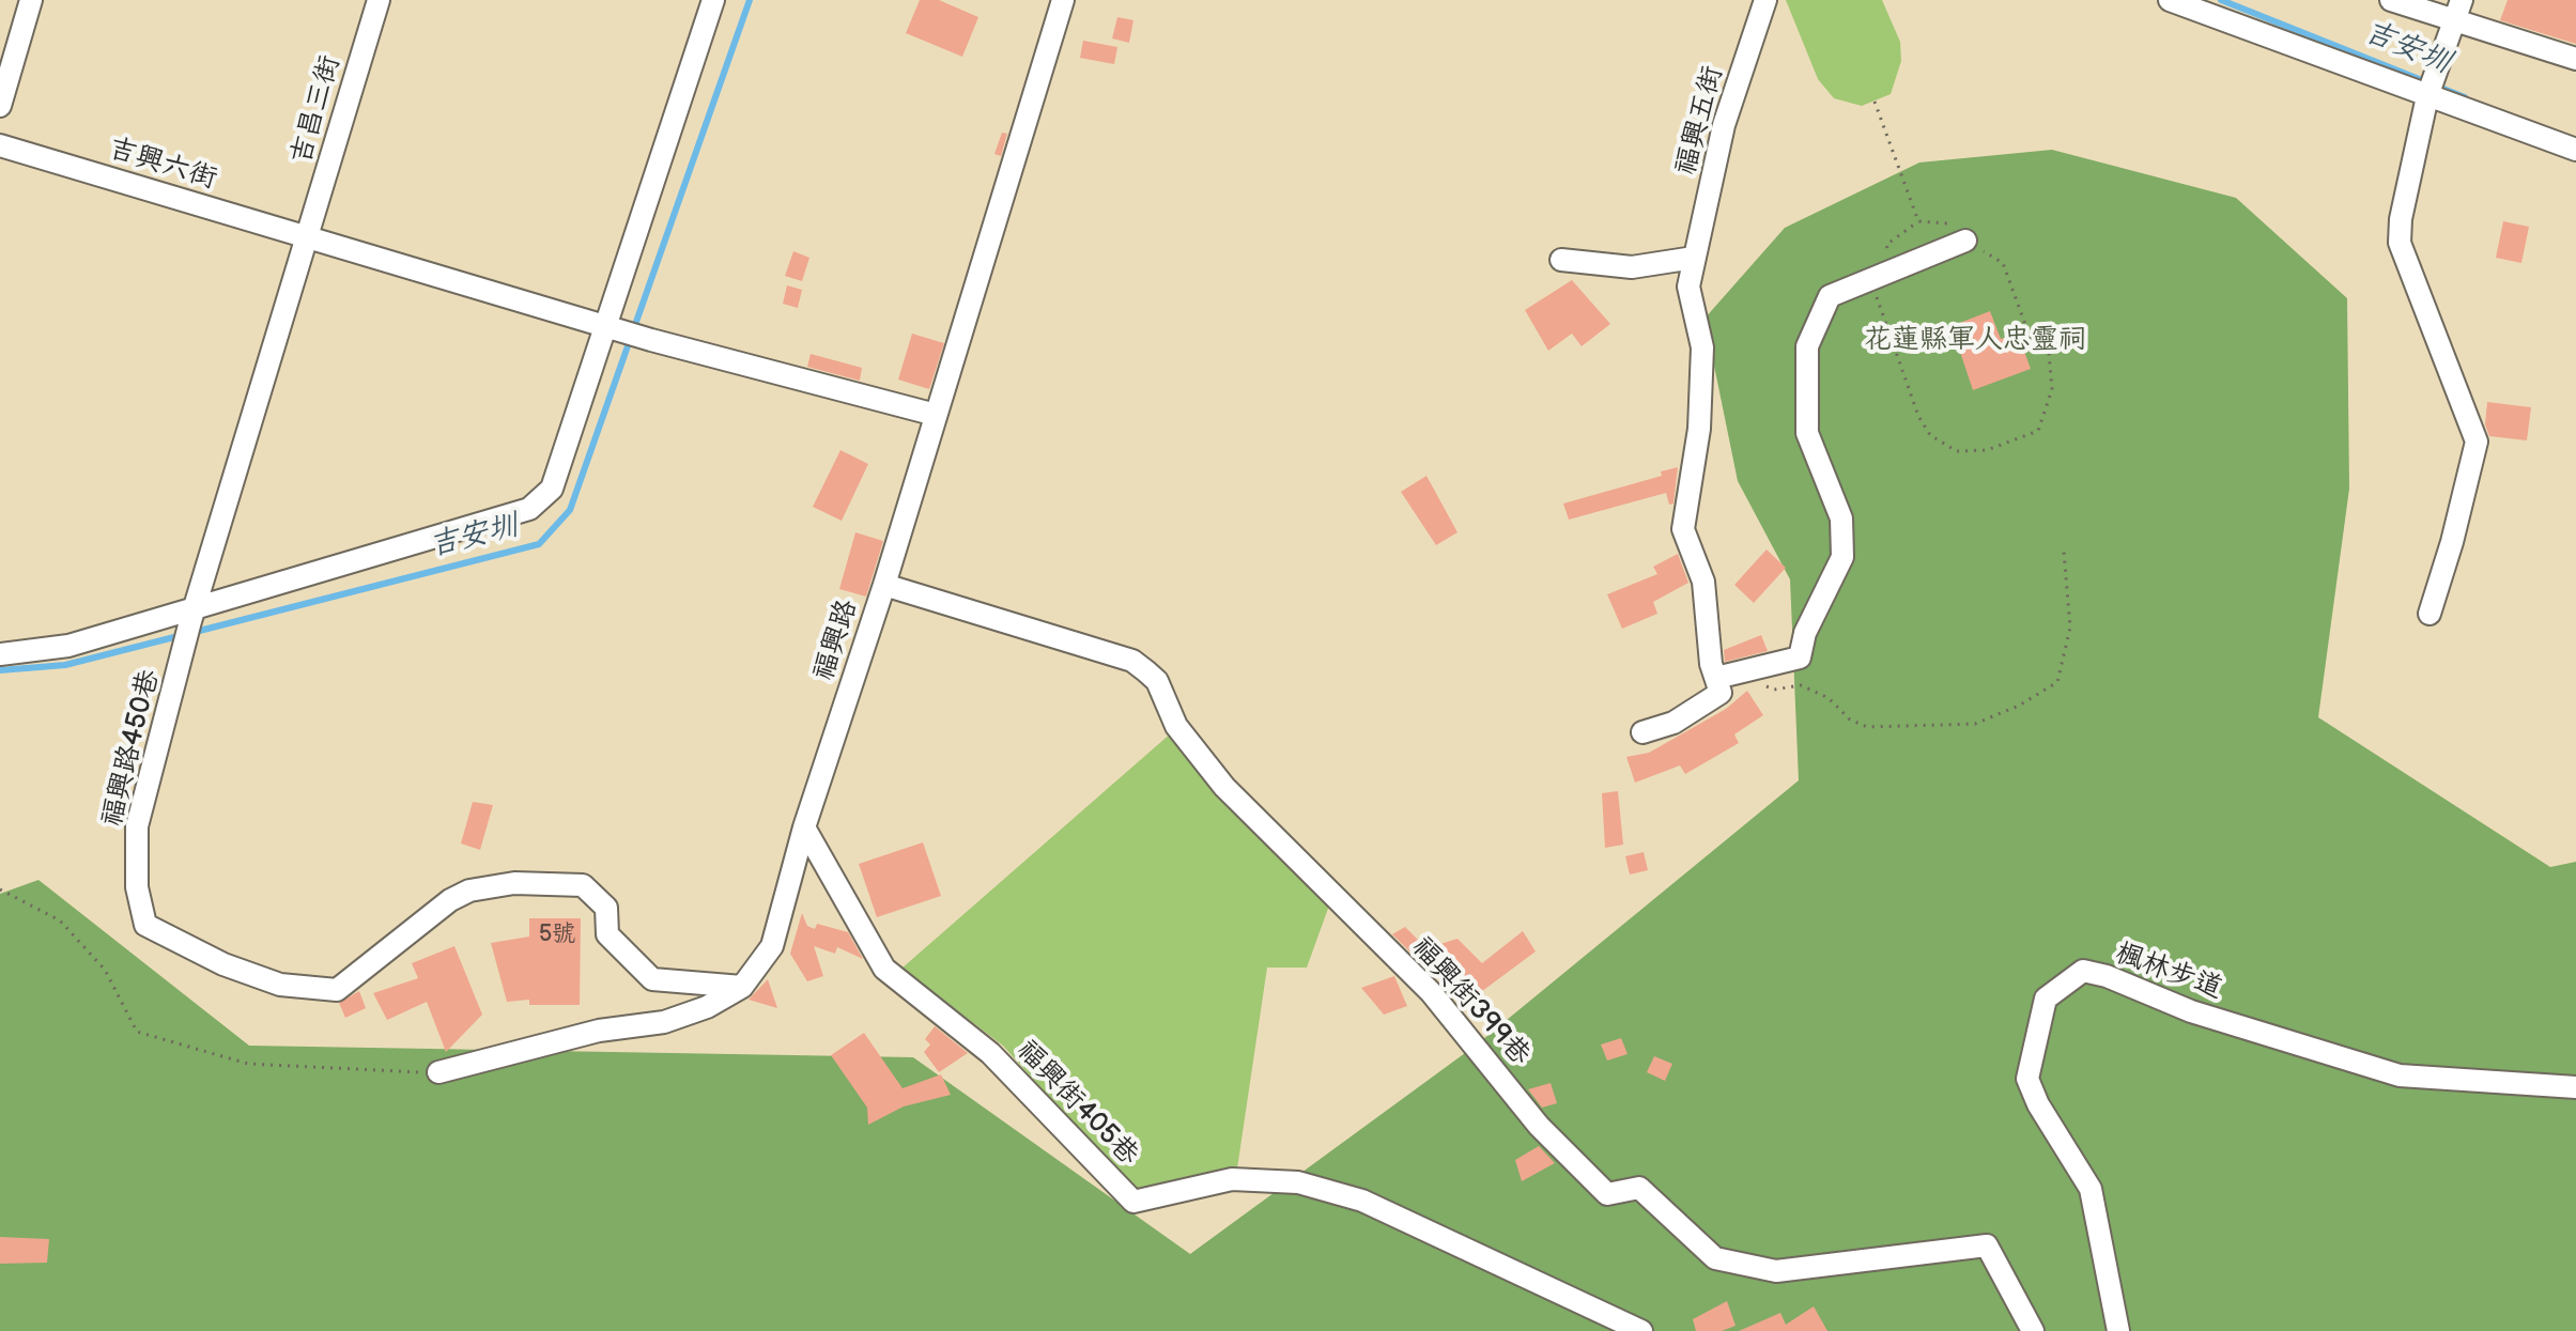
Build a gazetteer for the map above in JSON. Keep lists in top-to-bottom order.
{
  "streets": {
    "street": [
      "吉昌三街",
      "福興五街",
      "吉興六街",
      "福興路",
      "福興路450巷",
      "楓林步道",
      "福興街399巷",
      "福興街405巷"
    ]
  },
  "crossings": [
    ["吉昌三街", "吉興六街"],
    ["吉興六街", "福興路"],
    ["福興路", "福興路450巷"],
    ["福興路", "福興街399巷"],
    ["福興路", "福興街405巷"]
  ],
  "water": ["吉安圳"],
  "parks": ["花蓮縣軍人忠靈祠"],
  "house_numbers": ["5號"]
}
